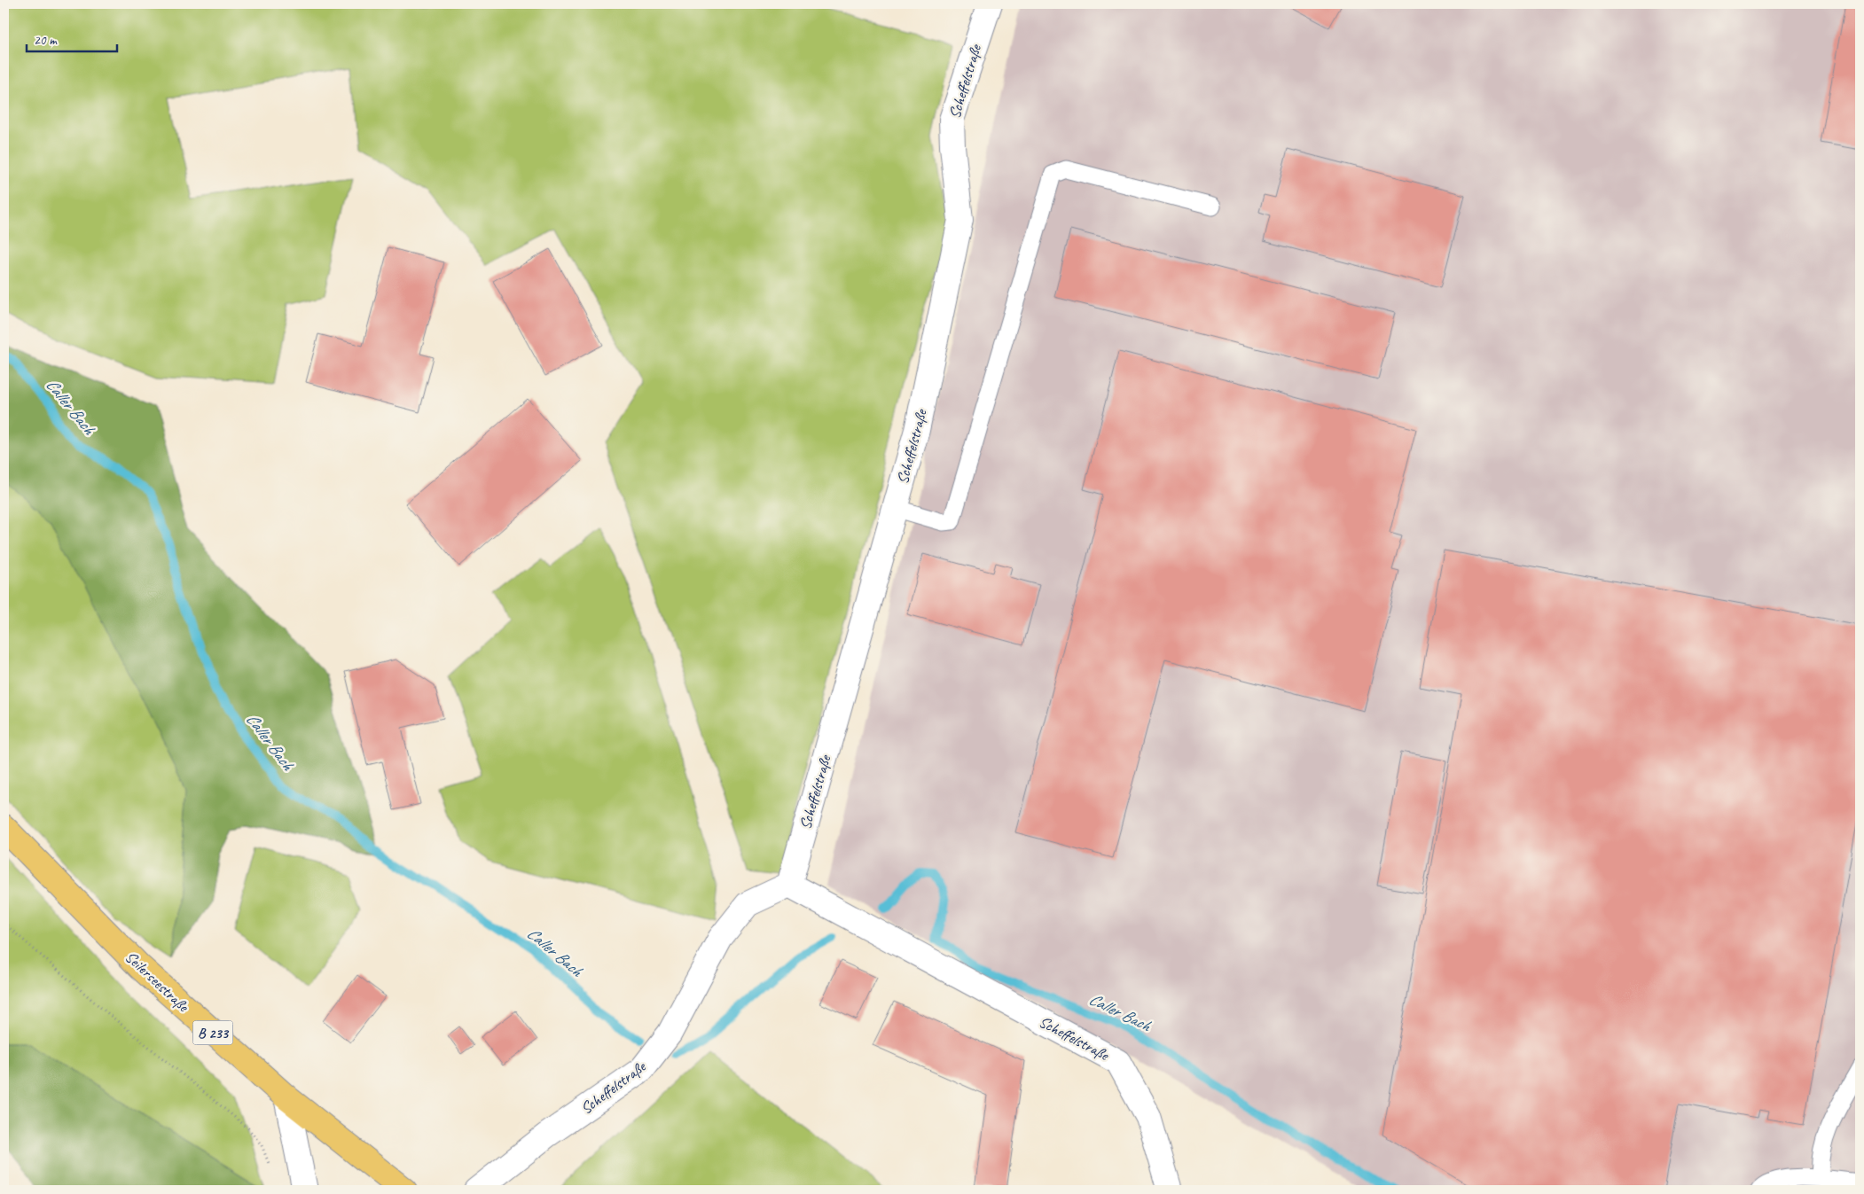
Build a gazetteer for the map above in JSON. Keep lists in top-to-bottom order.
{
  "streets": {
    "main road": ["Seilerseestraße", "B 233"],
    "street": ["Scheffelstraße"]
  },
  "water": ["Caller Bach"],
  "scale_bar": "20 m"
}
